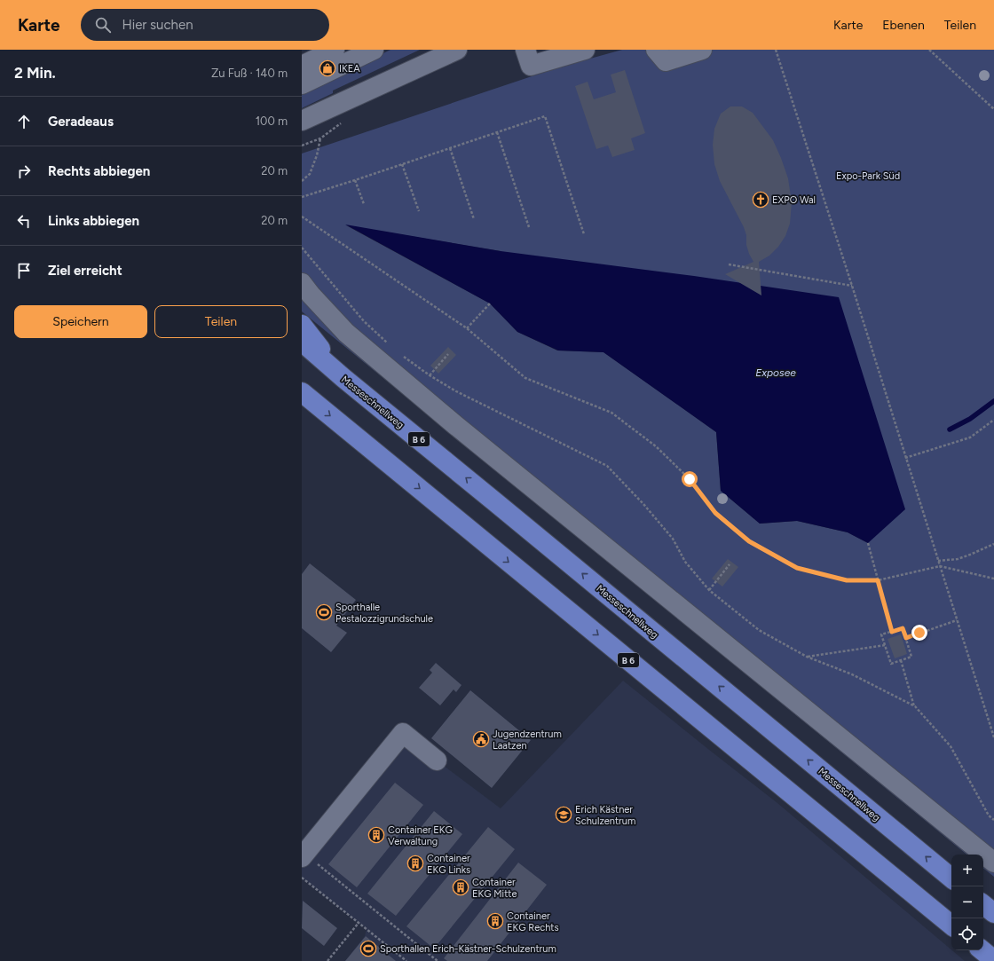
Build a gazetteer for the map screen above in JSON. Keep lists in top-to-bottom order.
{
  "streets": {
    "highway": ["Messeschnellweg", "B 6"]
  },
  "water": ["Exposee"],
  "parks": ["Expo-Park Süd"],
  "places": {
    "shop": ["IKEA"],
    "church": ["EXPO Wal"],
    "sports": ["Sporthalle Pestalozzigrundschule", "Sporthallen Erich-Kästner-Schulzentrum"],
    "public building": ["Jugendzentrum Laatzen"],
    "school or university": ["Erich Kästner Schulzentrum"],
    "building": [
      "Container EKG Verwaltung",
      "Container EKG Links",
      "Container EKG Mitte",
      "Container EKG Rechts"
    ]
  },
  "page": {
    "header": "Karte",
    "search": "Hier suchen",
    "nav": ["Karte", "Ebenen", "Teilen"],
    "heading": ["2 Min.", "Zu Fuß · 140 m"],
    "list": [
      ["Geradeaus", "100 m"],
      ["Rechts abbiegen", "20 m"],
      ["Links abbiegen", "20 m"],
      "Ziel erreicht"
    ],
    "buttons": ["Speichern", "Teilen"],
    "map_buttons": ["+", "−"]
  }
}
